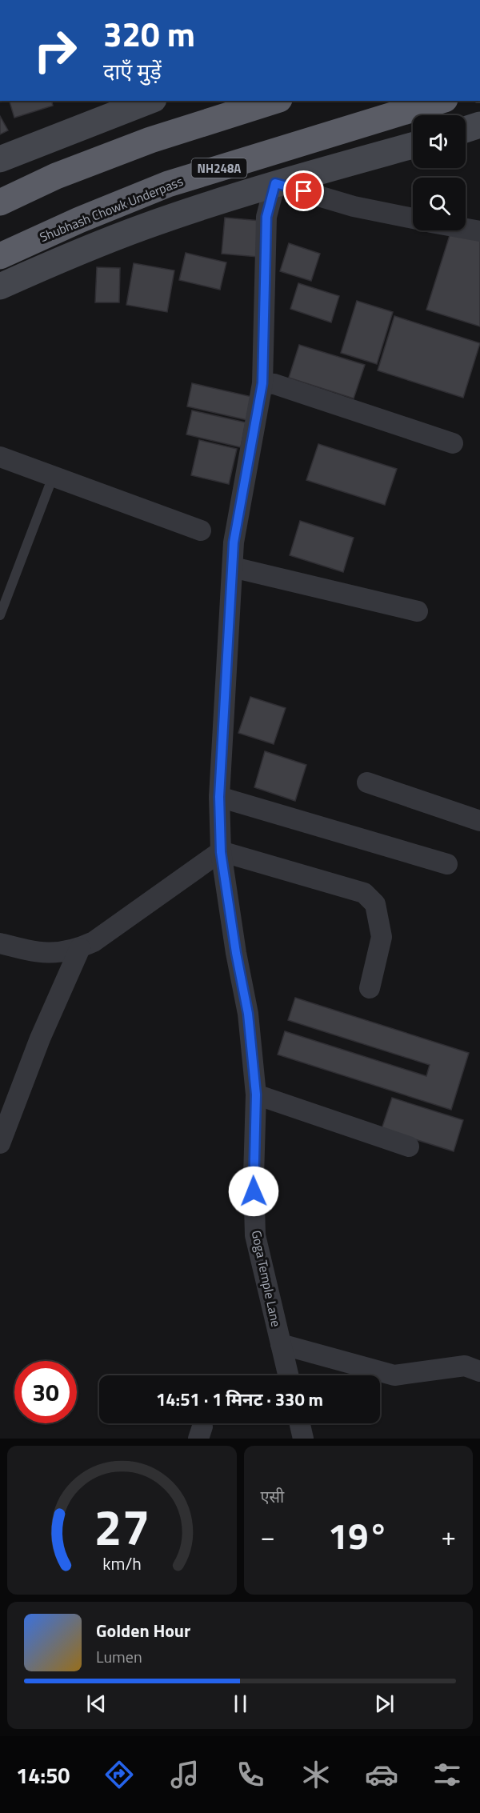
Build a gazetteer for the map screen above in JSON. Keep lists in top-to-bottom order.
{
  "streets": {
    "highway": ["NH248A", "Shubhash Chowk Underpass"],
    "street": ["Goga Temple Lane"]
  },
  "page": {
    "turn": ["320 m", "दाएँ मुड़ें"],
    "limit": "30",
    "trip": "14:51 · 1 मिनट · 330 m",
    "tile": "एसी",
    "heat": ["−", "19°", "+"],
    "song": ["Golden Hour", "Lumen"],
    "tabs": "14:50",
    "gauge": ["27", "km/h"]
  }
}
